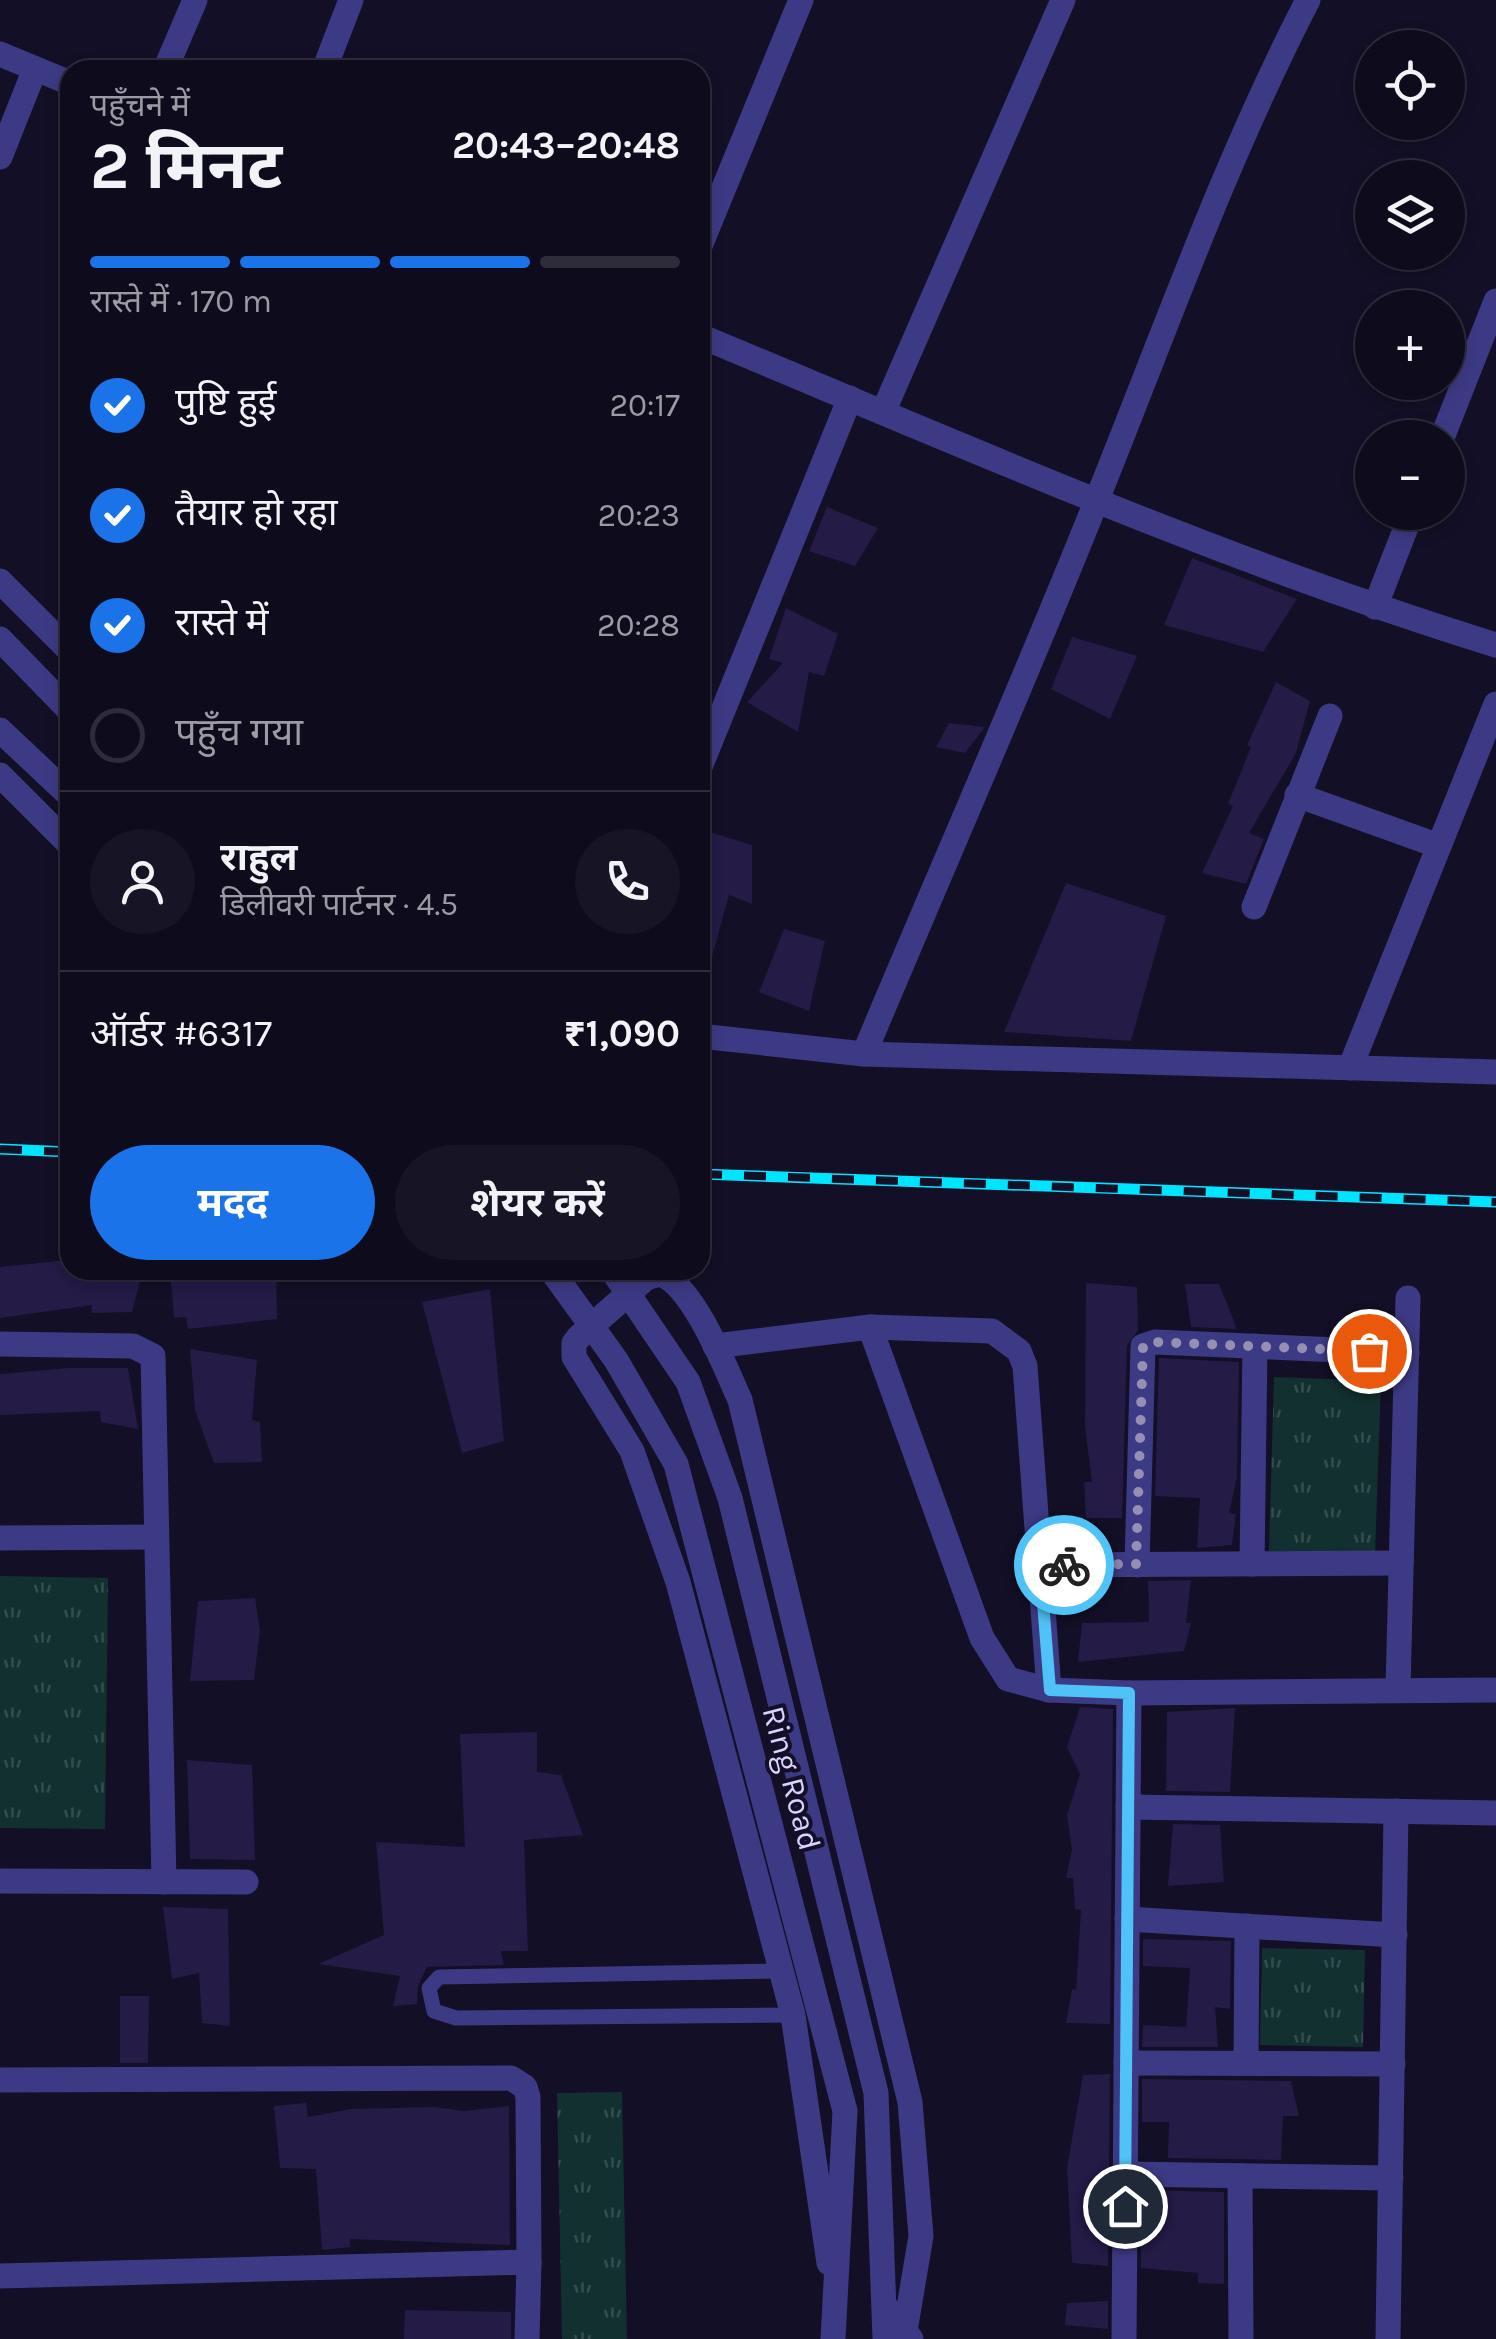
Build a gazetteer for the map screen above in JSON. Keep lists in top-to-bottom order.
{
  "streets": {
    "street": ["Ring Road"]
  },
  "page": {
    "map_buttons": ["+", "−"],
    "heading": ["2 मिनट", "पहुँचने में", "20:43–20:48"],
    "panel": [
      "राहुल",
      "डिलीवरी पार्टनर · 4.5",
      "ऑर्डर #6317",
      "₹1,090"
    ],
    "bar": "रास्ते में · 170 m",
    "list": [
      ["पुष्टि हुई", "20:17"],
      ["तैयार हो रहा", "20:23"],
      ["रास्ते में", "20:28"],
      "पहुँच गया"
    ],
    "buttons": ["मदद", "शेयर करें"]
  }
}
